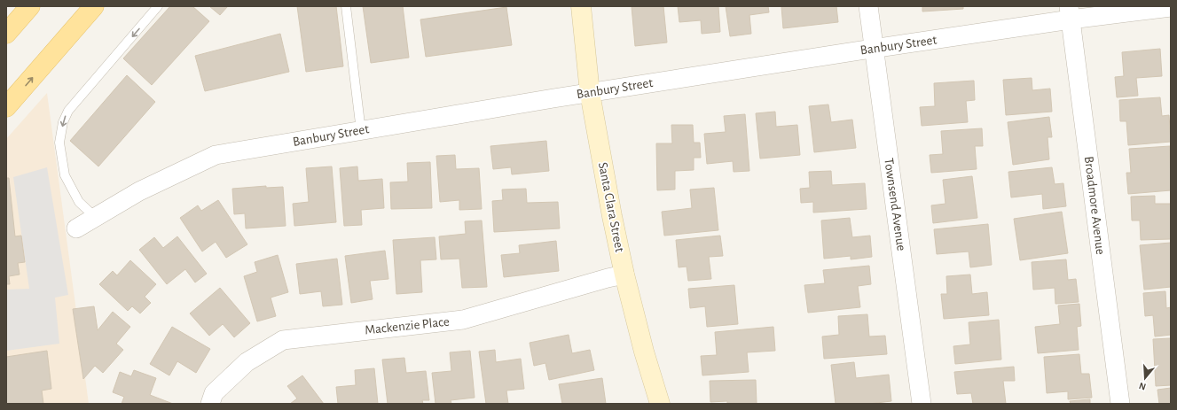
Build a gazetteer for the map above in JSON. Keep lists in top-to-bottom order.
{
  "streets": {
    "main road": ["Santa Clara Street"],
    "street": [
      "Banbury Street",
      "Townsend Avenue",
      "Broadmore Avenue",
      "Mackenzie Place"
    ]
  },
  "crossings": [
    ["Banbury Street", "Townsend Avenue"],
    ["Banbury Street", "Broadmore Avenue"],
    ["Banbury Street", "Santa Clara Street"],
    ["Santa Clara Street", "Mackenzie Place"]
  ],
  "north": "bottom"
}
